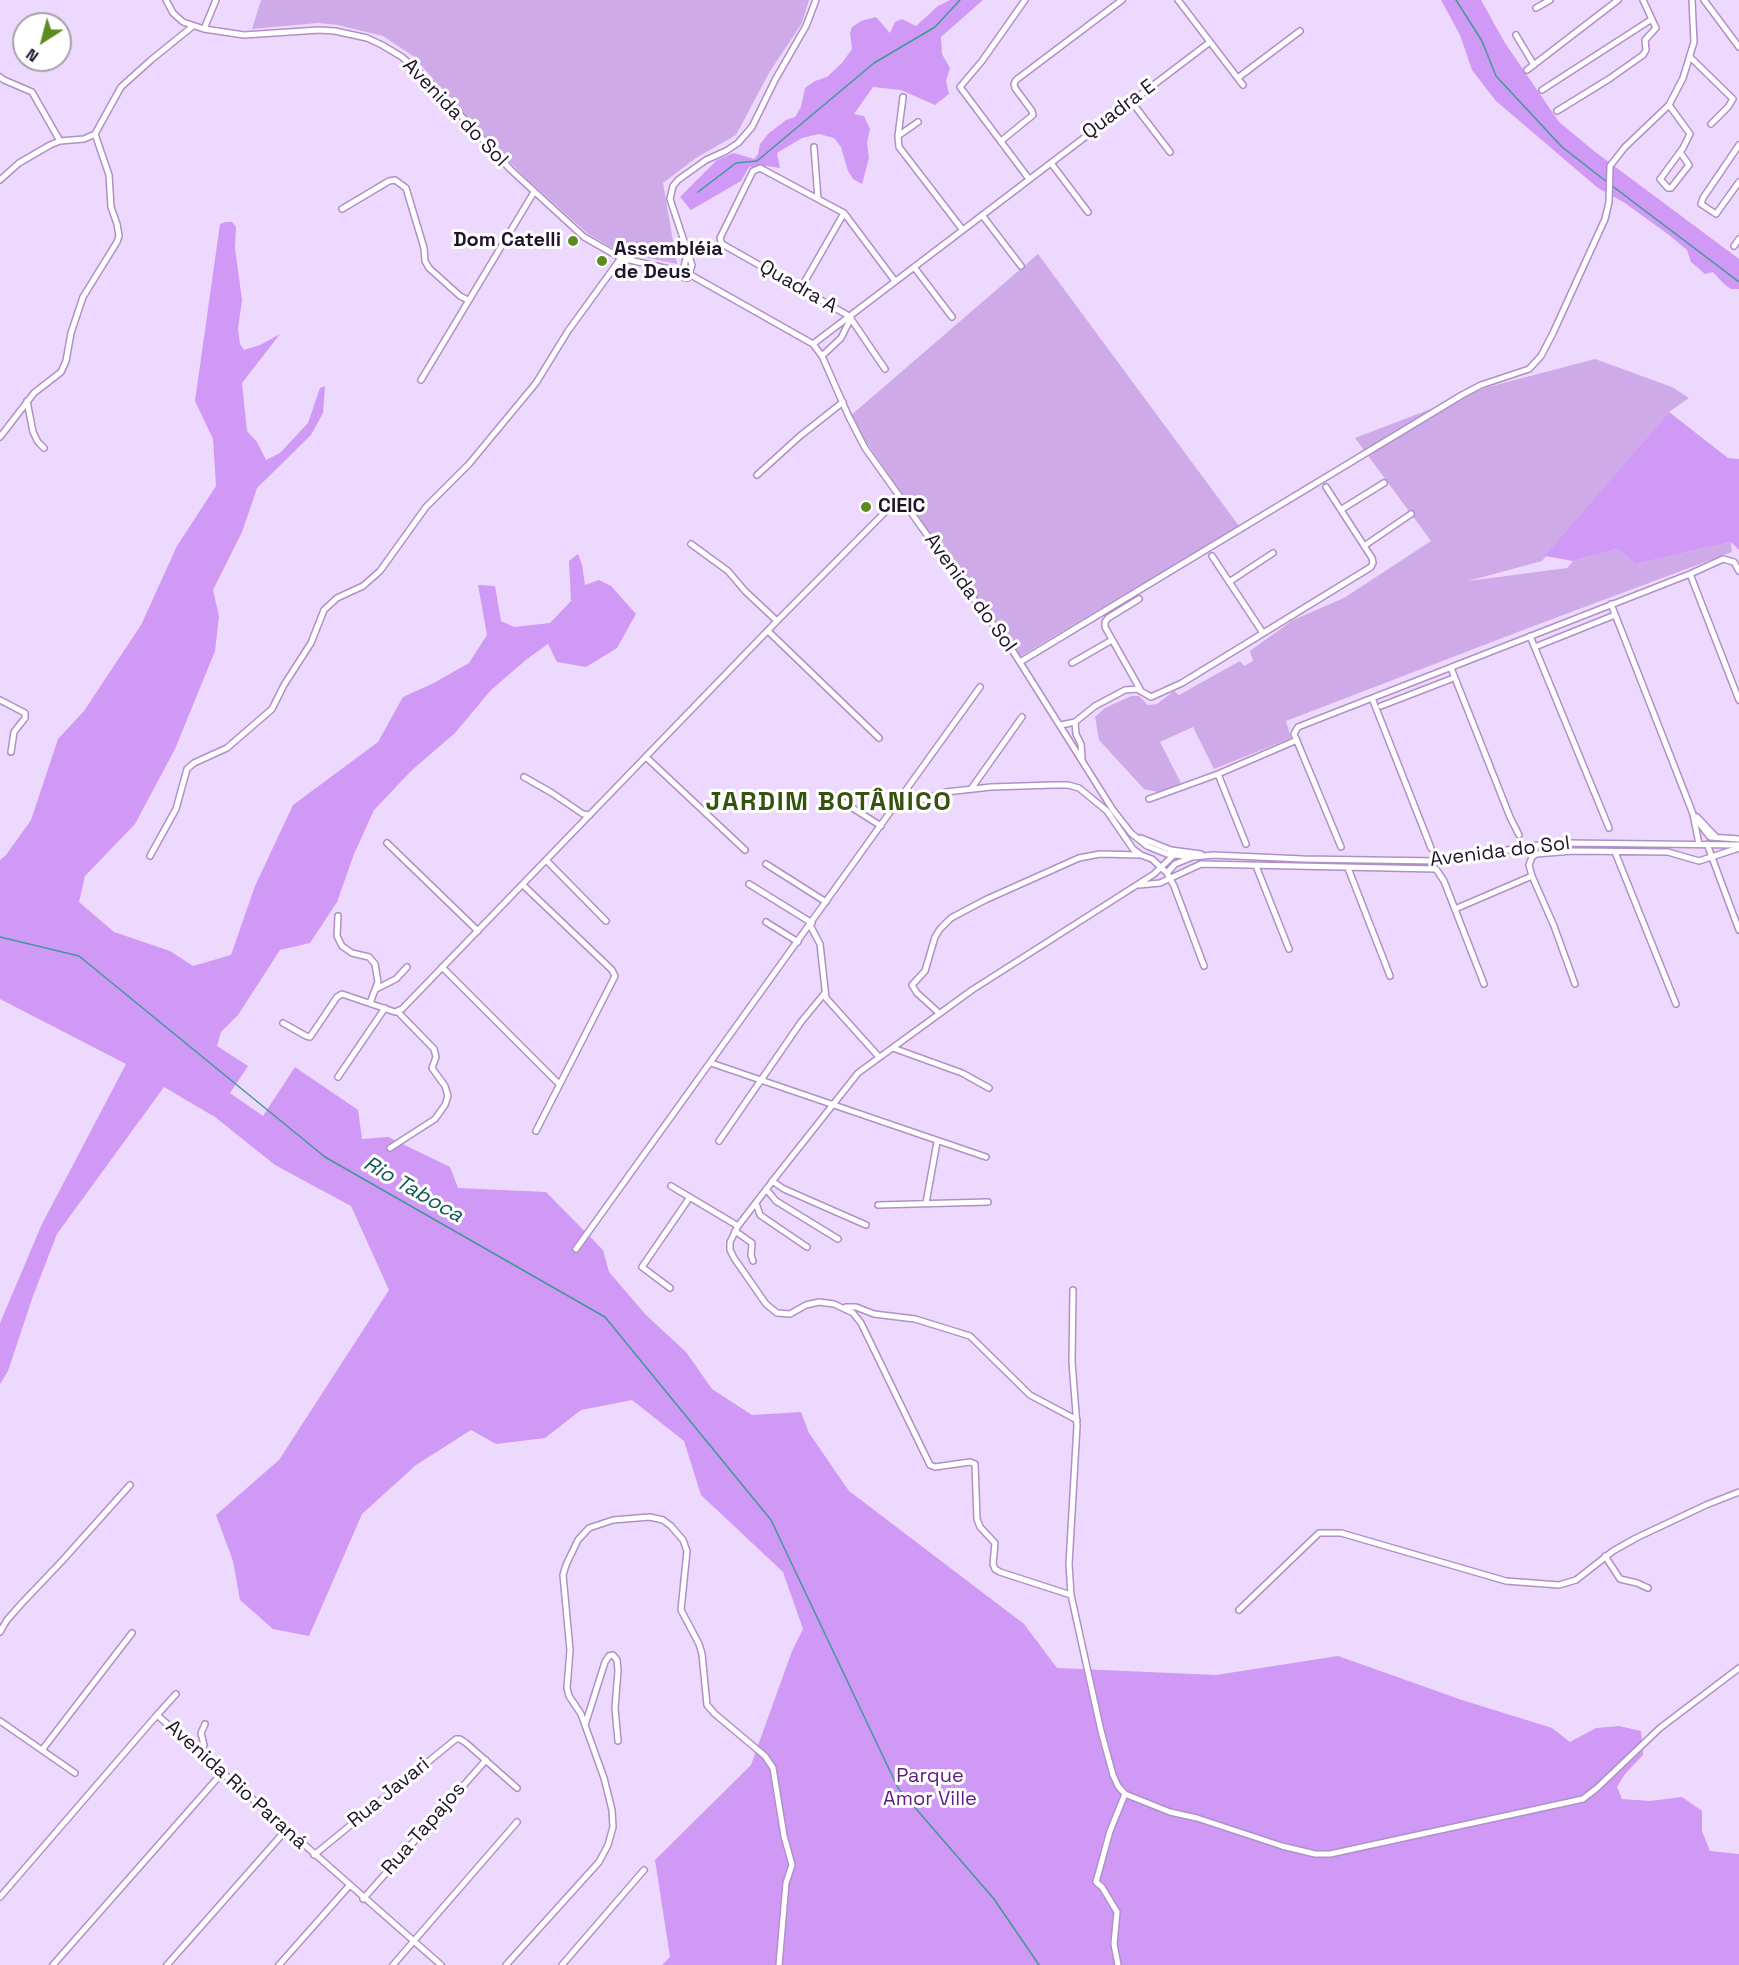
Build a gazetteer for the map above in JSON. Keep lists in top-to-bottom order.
{
  "streets": {
    "street": [
      "Quadra E",
      "Avenida do Sol",
      "Quadra A",
      "Avenida Rio Paraná",
      "Rua Javari",
      "Rua Tapajos"
    ]
  },
  "crossings": [
    ["Quadra E", "Avenida do Sol"],
    ["Quadra E", "Quadra A"],
    ["Avenida Rio Paraná", "Rua Javari"],
    ["Avenida Rio Paraná", "Rua Tapajos"],
    ["Rua Javari", "Rua Tapajos"]
  ],
  "districts": ["JARDIM BOTÂNICO"],
  "water": ["Rio Taboca"],
  "parks": ["Parque Amor Ville"],
  "places": ["Dom Catelli", "Assembléia de Deus", "CIEIC"],
  "north": "bottom left"
}
